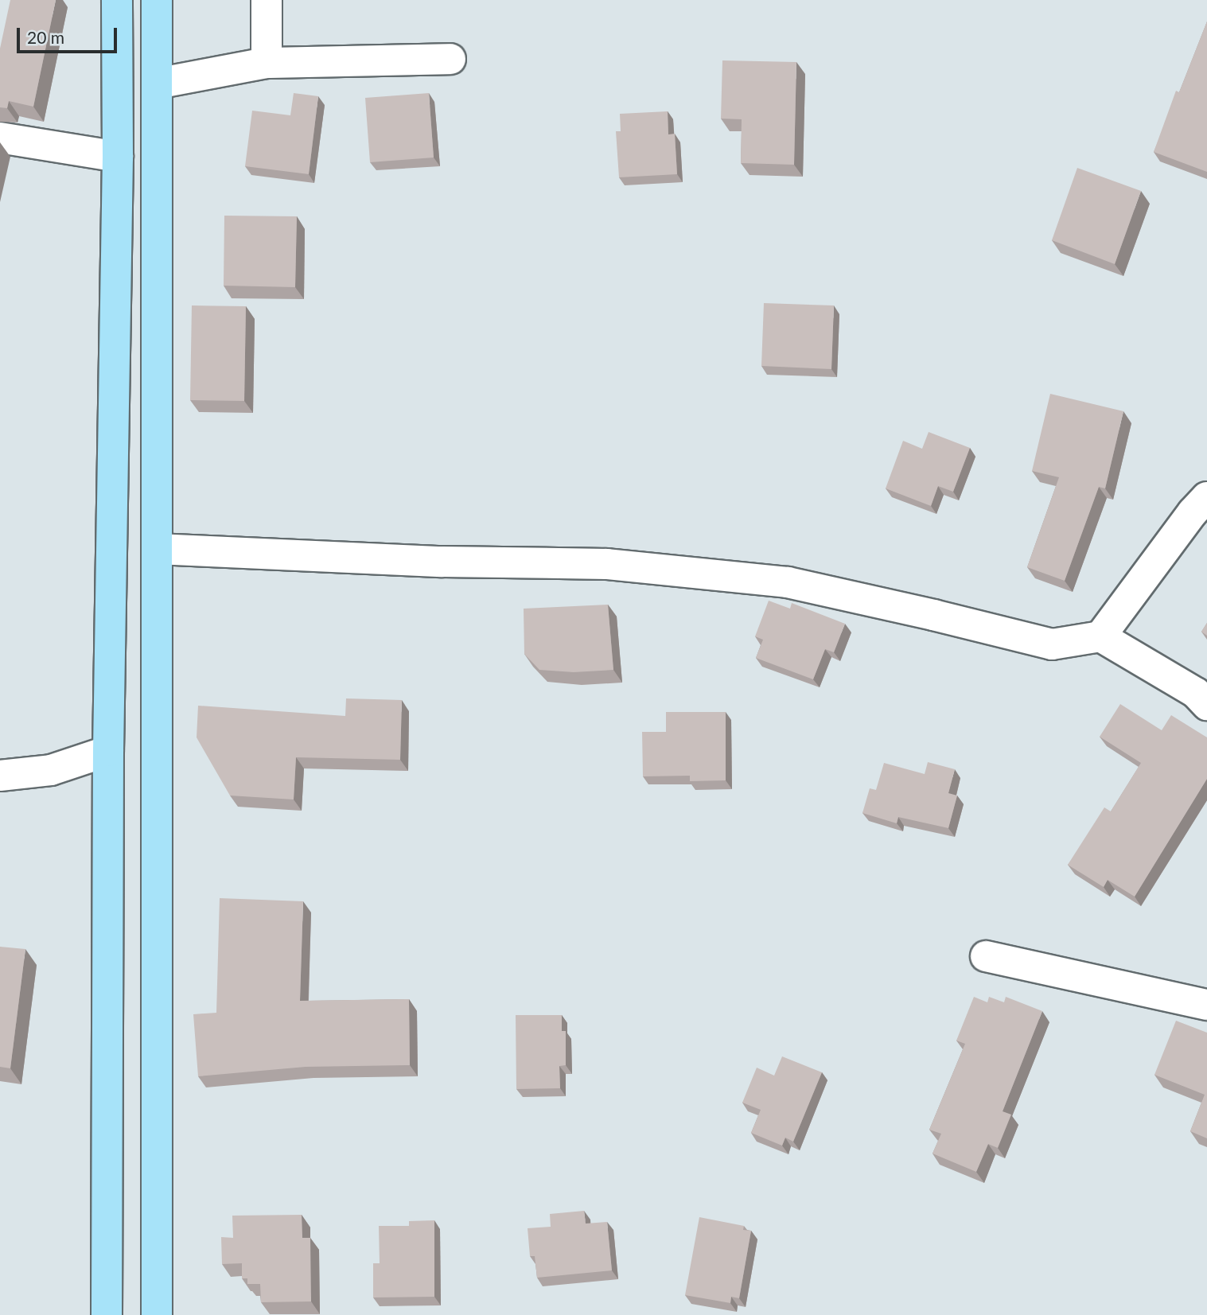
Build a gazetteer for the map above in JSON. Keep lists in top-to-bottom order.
{
  "scale_bar": "20 m"
}
